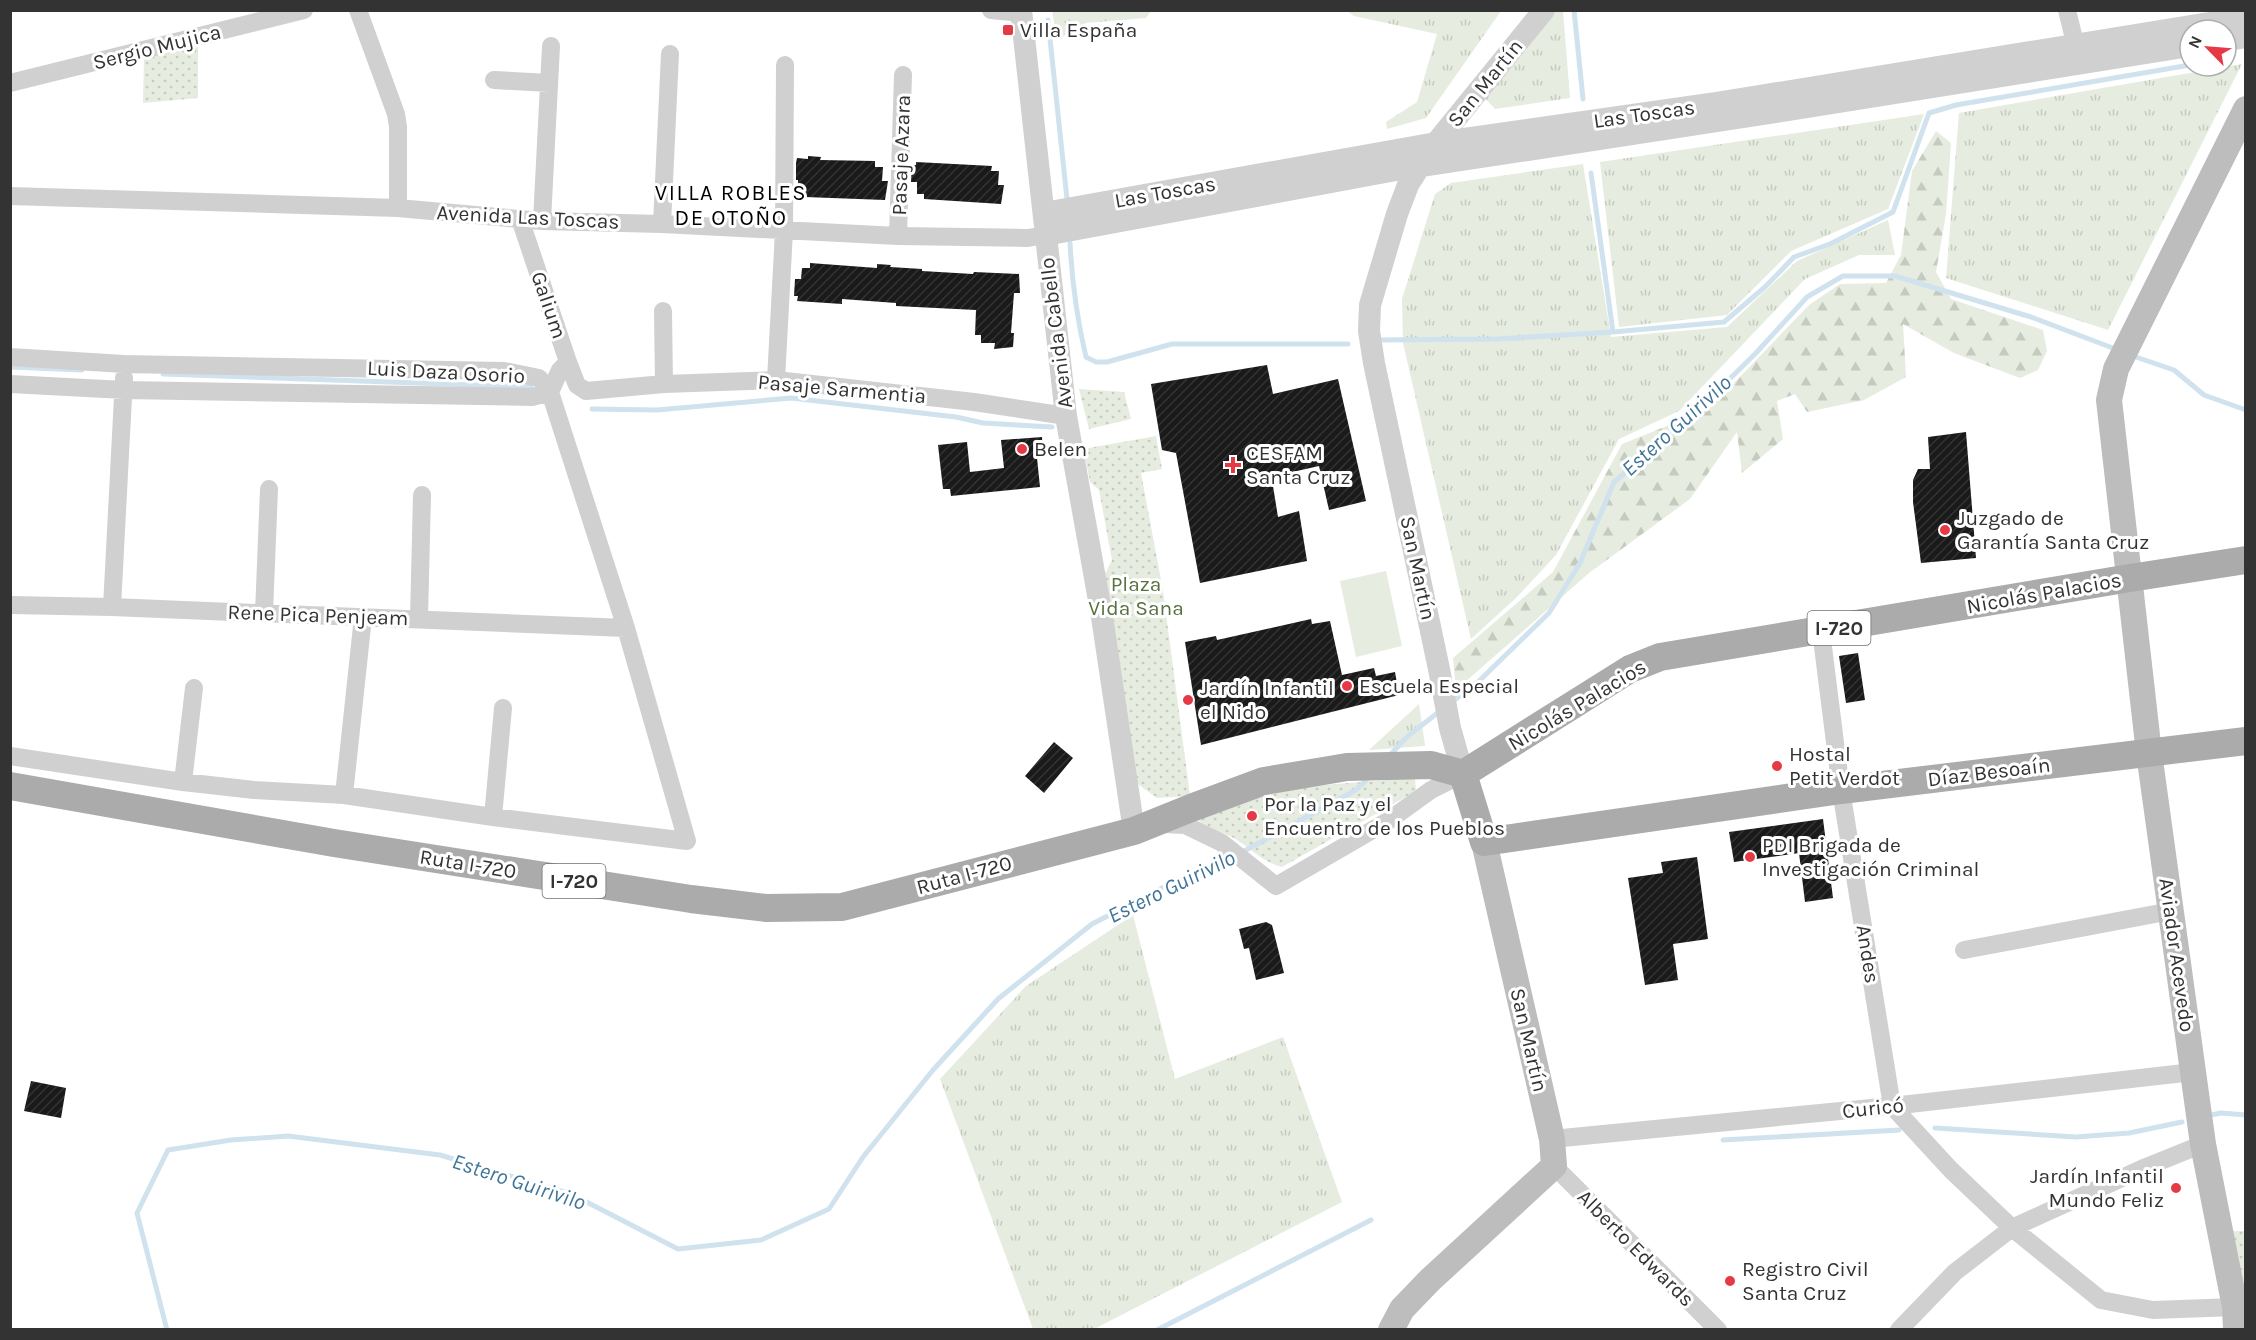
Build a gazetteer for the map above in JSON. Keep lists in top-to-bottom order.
{
  "streets": {
    "main road": [
      "San Martín",
      "Nicolás Palacios",
      "I-720",
      "Díaz Besoaín",
      "Ruta I-720",
      "Aviador Acevedo"
    ],
    "street": [
      "Sergio Mujica",
      "Las Toscas",
      "Pasaje Azara",
      "Avenida Las Toscas",
      "Galium",
      "Avenida Cabello",
      "Luis Daza Osorio",
      "Pasaje Sarmentia",
      "Rene Pica Penjeam",
      "Andes",
      "Curicó",
      "Alberto Edwards"
    ]
  },
  "crossings": [
    ["San Martín", "Las Toscas"],
    ["San Martín", "Nicolás Palacios"],
    ["San Martín", "I-720"],
    ["San Martín", "Díaz Besoaín"],
    ["San Martín", "Curicó"],
    ["San Martín", "Alberto Edwards"],
    ["Las Toscas", "Avenida Las Toscas"],
    ["Las Toscas", "Avenida Cabello"],
    ["Pasaje Azara", "Avenida Las Toscas"],
    ["Avenida Las Toscas", "Galium"],
    ["Avenida Las Toscas", "Avenida Cabello"],
    ["Galium", "Pasaje Sarmentia"],
    ["Avenida Cabello", "Pasaje Sarmentia"],
    ["Avenida Cabello", "I-720"],
    ["Avenida Cabello", "Ruta I-720"],
    ["Nicolás Palacios", "I-720"],
    ["Nicolás Palacios", "Andes"],
    ["Nicolás Palacios", "Aviador Acevedo"],
    ["I-720", "Ruta I-720"],
    ["Díaz Besoaín", "Andes"],
    ["Díaz Besoaín", "Aviador Acevedo"],
    ["Andes", "Curicó"],
    ["Aviador Acevedo", "Curicó"]
  ],
  "districts": ["VILLA ROBLES DE OTOÑO"],
  "water": ["Estero Guirivilo"],
  "parks": ["Plaza Vida Sana"],
  "places": {
    "transit": ["Villa España"],
    "other": [
      "Belen",
      "Juzgado de Garantía Santa Cruz",
      "Escuela Especial",
      "Jardín Infantil el Nido",
      "Hostal Petit Verdot",
      "Por la Paz y el Encuentro de los Pueblos",
      "PDI Brigada de Investigación Criminal",
      "Jardín Infantil Mundo Feliz",
      "Registro Civil Santa Cruz"
    ],
    "health": ["CESFAM Santa Cruz"]
  },
  "north": "top left"
}
